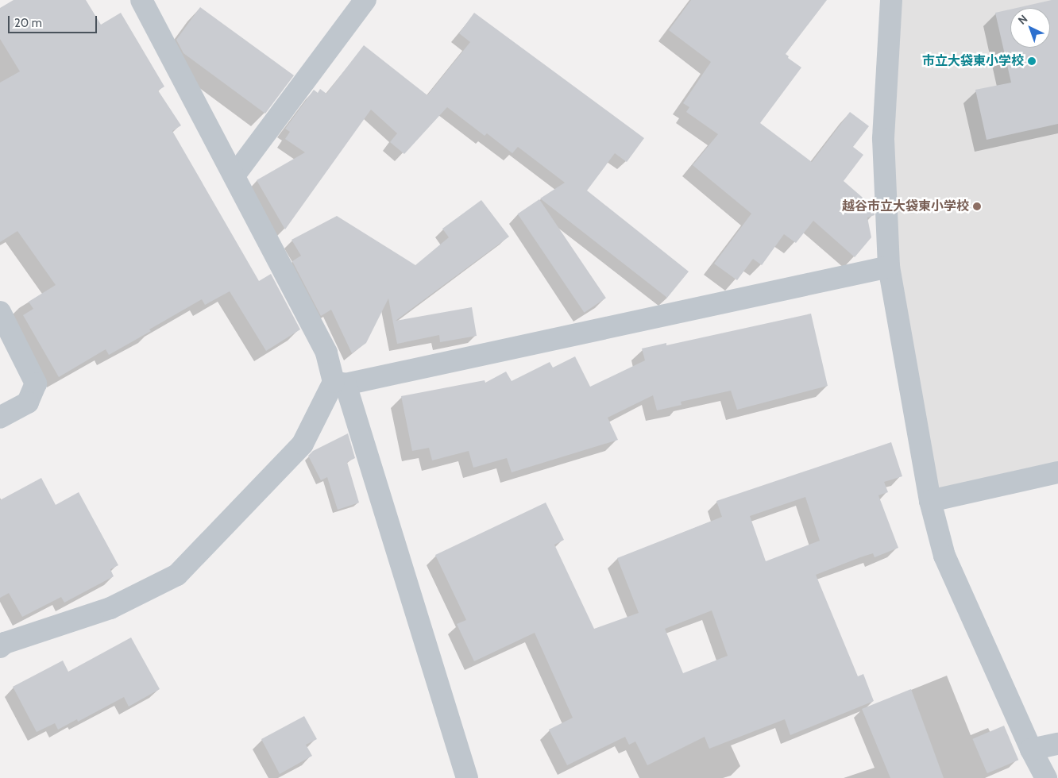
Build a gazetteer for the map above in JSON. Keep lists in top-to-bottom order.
{
  "places": ["市立大袋東小学校", "越谷市立大袋東小学校"],
  "scale_bar": "20 m",
  "north": "top left"
}
